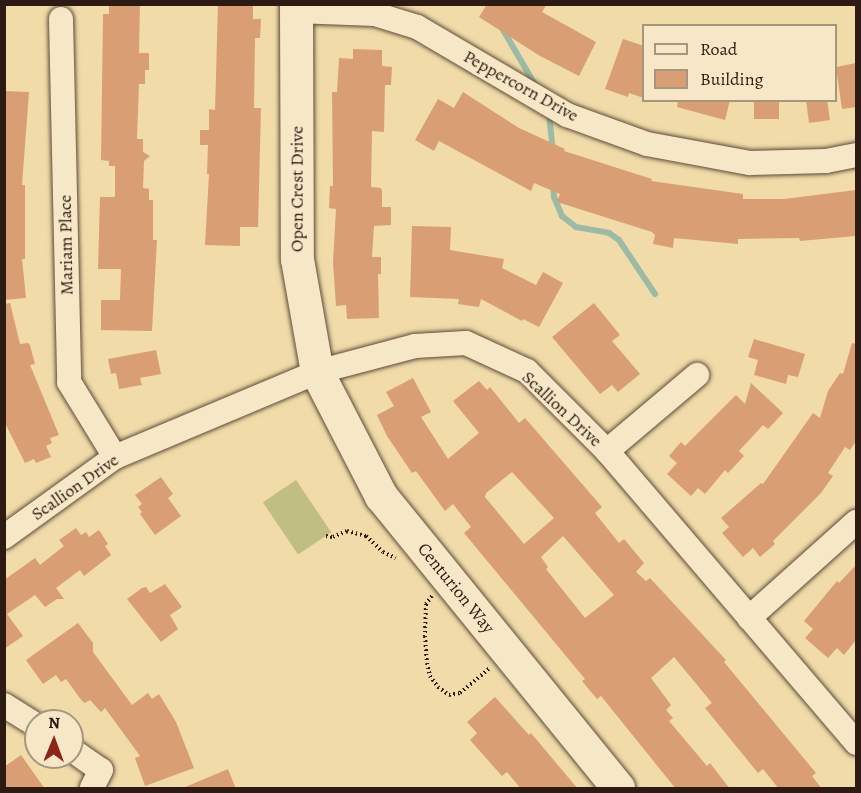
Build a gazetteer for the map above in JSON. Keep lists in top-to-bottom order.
{
  "streets": {
    "street": [
      "Peppercorn Drive",
      "Open Crest Drive",
      "Mariam Place",
      "Scallion Drive",
      "Centurion Way"
    ]
  },
  "crossings": [
    ["Peppercorn Drive", "Open Crest Drive"],
    ["Open Crest Drive", "Scallion Drive"],
    ["Open Crest Drive", "Centurion Way"],
    ["Mariam Place", "Scallion Drive"],
    ["Scallion Drive", "Centurion Way"]
  ],
  "legend": ["Road", "Building"],
  "north": "top"
}
